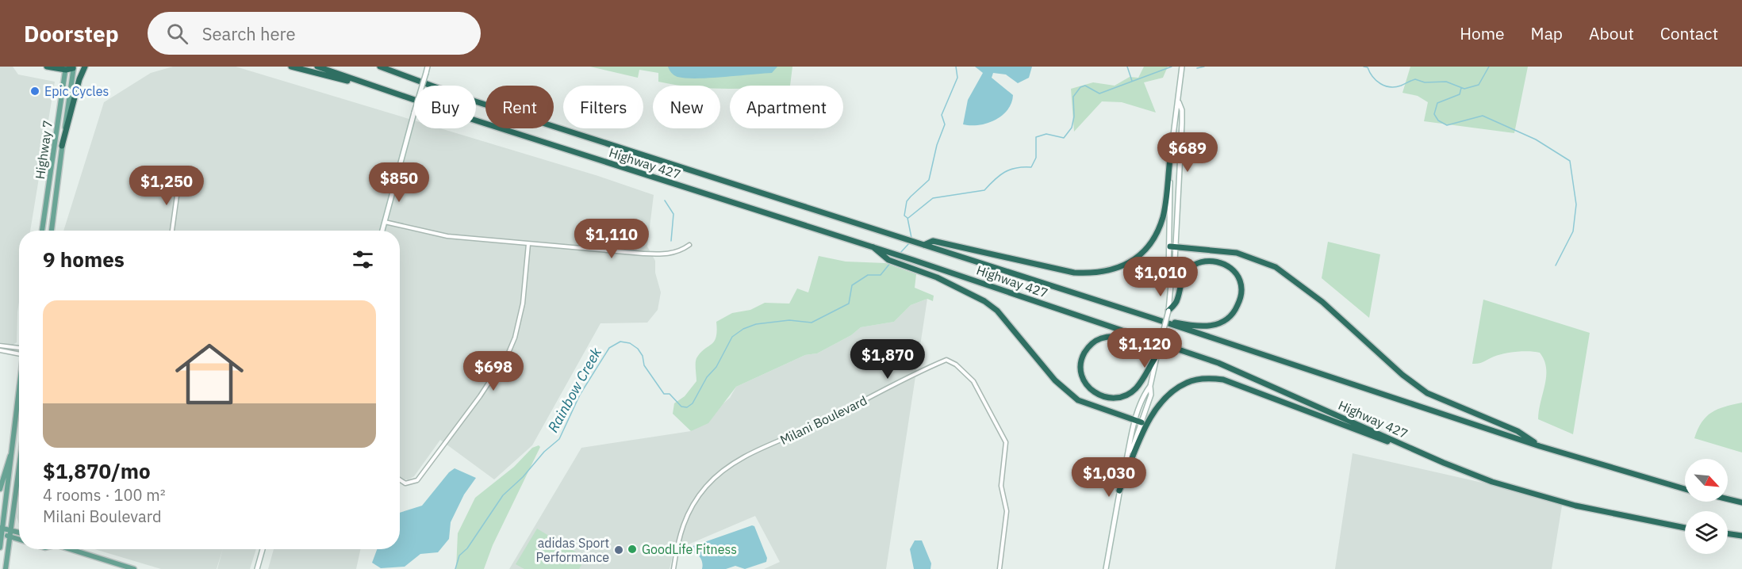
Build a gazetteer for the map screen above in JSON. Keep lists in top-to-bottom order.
{
  "streets": {
    "highway": ["Highway 427"],
    "main road": ["Highway 7"],
    "street": ["Milani Boulevard"]
  },
  "water": ["Rainbow Creek"],
  "places": ["Epic Cycles", "GoodLife Fitness", "adidas Sport Performance"],
  "north": "bottom right",
  "page": {
    "header": "Doorstep",
    "search": "Search here",
    "nav": [
      "Home",
      "Map",
      "About",
      "Contact"
    ],
    "chip": [
      "Buy",
      "Rent",
      "Filters",
      "New",
      "Apartment"
    ],
    "price": [
      "$689",
      "$850",
      "$1,250",
      "$1,110",
      "$1,010",
      "$1,120",
      "$1,870",
      "$698",
      "$1,030"
    ],
    "heading": "9 homes",
    "list": [
      {
        "name": "$1,870/mo",
        "note": "4 rooms · 100 m² · Milani Boulevard"
      }
    ]
  }
}
